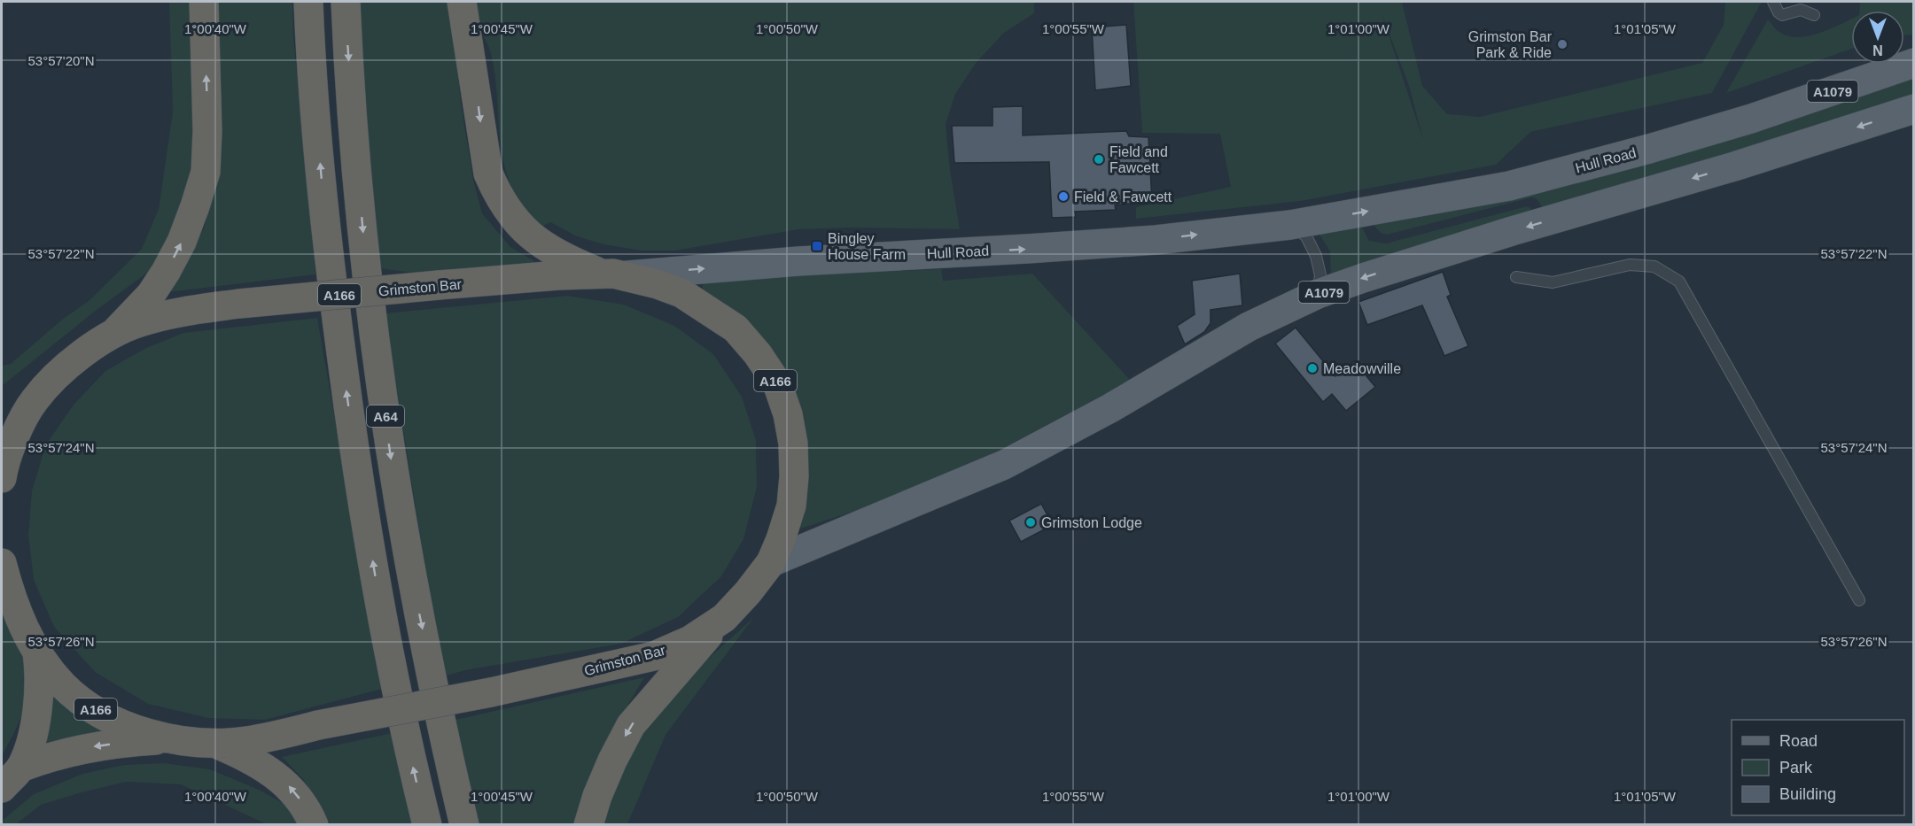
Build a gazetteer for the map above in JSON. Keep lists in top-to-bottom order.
{
  "streets": {
    "highway": ["Grimston Bar", "A166", "A64"],
    "main road": ["A1079", "Hull Road"]
  },
  "crossings": [
    ["A1079", "Grimston Bar"],
    ["Hull Road", "Grimston Bar"],
    ["Grimston Bar", "A166"]
  ],
  "places": {
    "other": [
      "Grimston Bar Park & Ride",
      "Field and Fawcett",
      "Field & Fawcett",
      "Meadowville",
      "Grimston Lodge"
    ],
    "transit": ["Bingley House Farm"]
  },
  "legend": ["Road", "Park", "Building"],
  "north": "bottom",
  "coordinates": [
    "1°00'40\"W",
    "1°00'45\"W",
    "1°00'50\"W",
    "1°00'55\"W",
    "1°01'00\"W",
    "1°01'05\"W",
    "53°57'20\"N",
    "53°57'22\"N",
    "53°57'24\"N",
    "53°57'26\"N"
  ]
}
